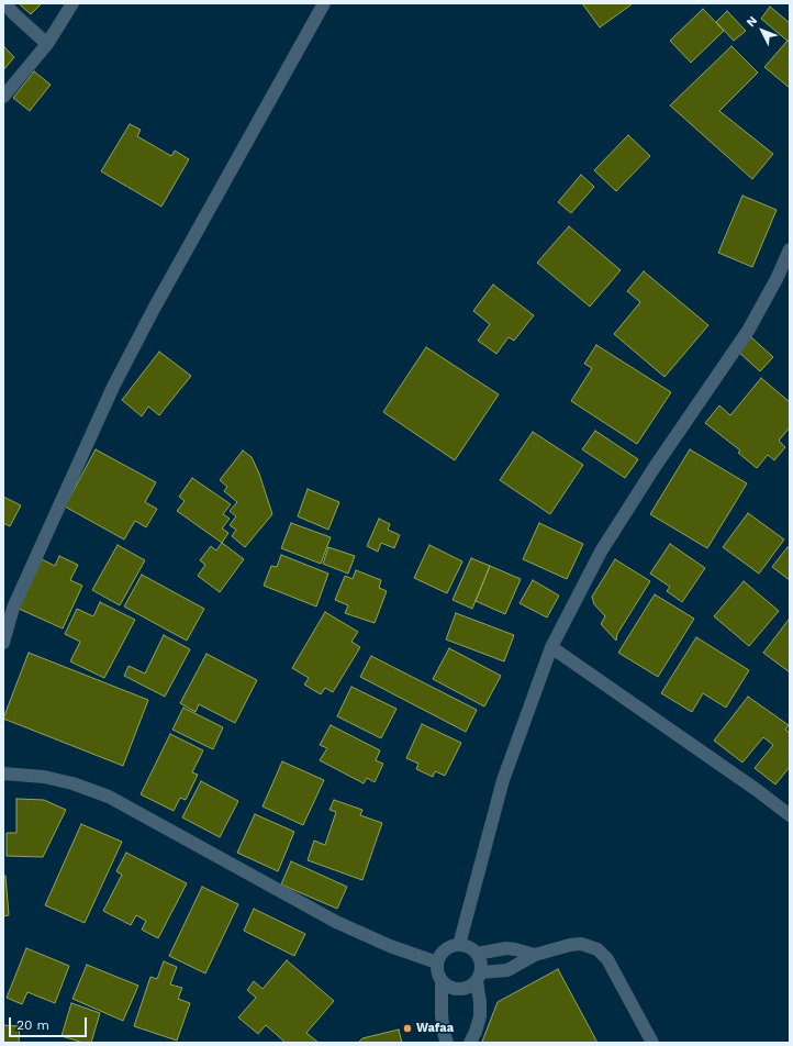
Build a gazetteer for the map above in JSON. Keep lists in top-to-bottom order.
{
  "places": ["Wafaa"],
  "scale_bar": "20 m",
  "north": "top left"
}
